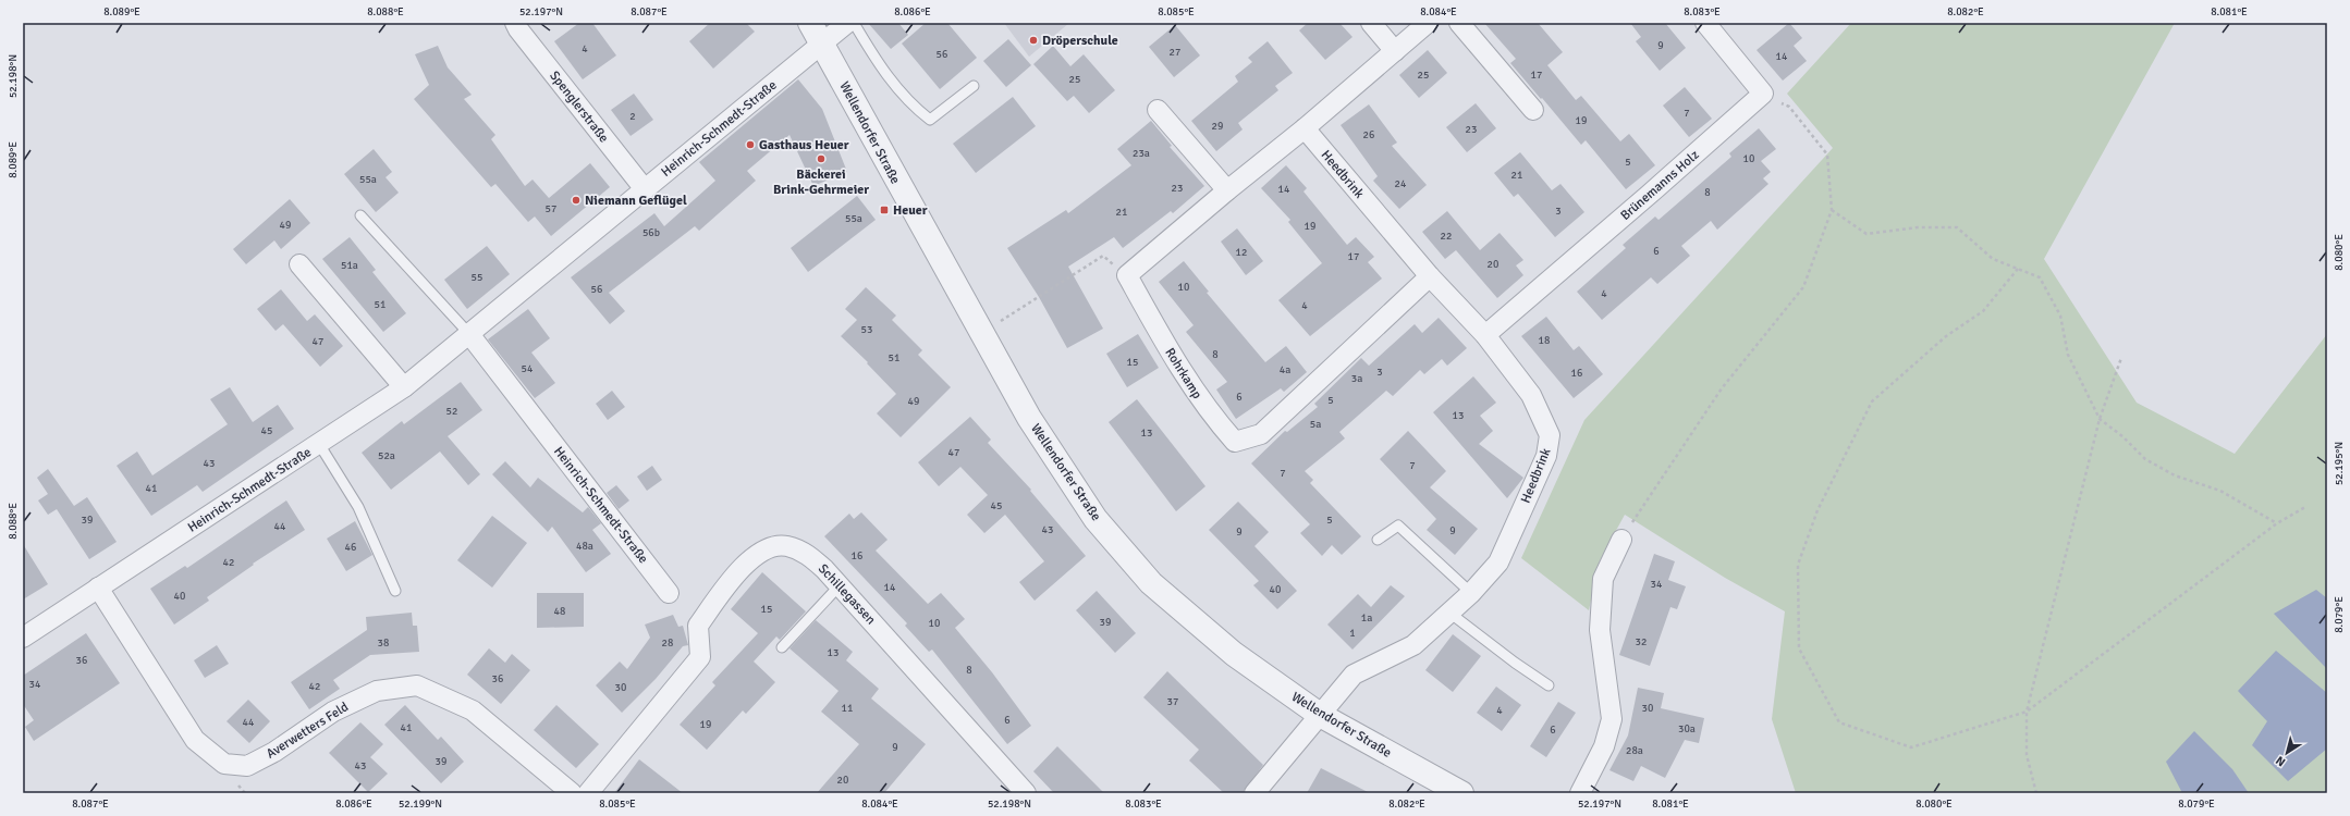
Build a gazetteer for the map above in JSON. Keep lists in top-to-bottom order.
{
  "streets": {
    "street": [
      "Spenglerstraße",
      "Heinrich-Schmedt-Straße",
      "Wellendorfer Straße",
      "Heedbrink",
      "Brünemanns Holz",
      "Rohrkamp",
      "Schillegassen",
      "Averwetters Feld"
    ]
  },
  "crossings": [
    ["Spenglerstraße", "Heinrich-Schmedt-Straße"],
    ["Heinrich-Schmedt-Straße", "Wellendorfer Straße"],
    ["Heinrich-Schmedt-Straße", "Averwetters Feld"],
    ["Wellendorfer Straße", "Heedbrink"],
    ["Heedbrink", "Brünemanns Holz"],
    ["Heedbrink", "Rohrkamp"]
  ],
  "places": {
    "other": [
      "Dröperschule",
      "Gasthaus Heuer",
      "Bäckerei Brink-Gehrmeier",
      "Niemann Geflügel"
    ],
    "transit": ["Heuer"]
  },
  "house_numbers": [
    "9",
    "4",
    "27",
    "56",
    "14",
    "25",
    "17",
    "25",
    "7",
    "2",
    "19",
    "29",
    "23",
    "26",
    "23a",
    "10",
    "5",
    "21",
    "55a",
    "24",
    "23",
    "14",
    "8",
    "57",
    "3",
    "21",
    "55a",
    "49",
    "19",
    "56b",
    "22",
    "6",
    "12",
    "17",
    "20",
    "51a",
    "55",
    "10",
    "56",
    "4",
    "51",
    "4",
    "53",
    "18",
    "47",
    "8",
    "51",
    "15",
    "54",
    "4a",
    "3",
    "16",
    "3a",
    "6",
    "5",
    "49",
    "52",
    "13",
    "5a",
    "45",
    "13",
    "47",
    "52a",
    "43",
    "7",
    "7",
    "41",
    "45",
    "39",
    "5",
    "44",
    "43",
    "9",
    "9",
    "48a",
    "46",
    "16",
    "42",
    "34",
    "14",
    "40",
    "40",
    "15",
    "48",
    "1a",
    "39",
    "10",
    "1",
    "32",
    "38",
    "28",
    "13",
    "36",
    "8",
    "36",
    "34",
    "42",
    "30",
    "37",
    "11",
    "30",
    "4",
    "6",
    "44",
    "19",
    "41",
    "30a",
    "6",
    "9",
    "28a",
    "39",
    "43",
    "20"
  ],
  "north": "bottom left",
  "coordinates": [
    "8.089°E",
    "8.088°E",
    "52.197°N",
    "8.087°E",
    "8.086°E",
    "8.085°E",
    "8.084°E",
    "8.083°E",
    "8.082°E",
    "8.081°E",
    "52.198°N",
    "8.080°E",
    "52.195°N",
    "8.079°E",
    "52.199°N"
  ]
}
